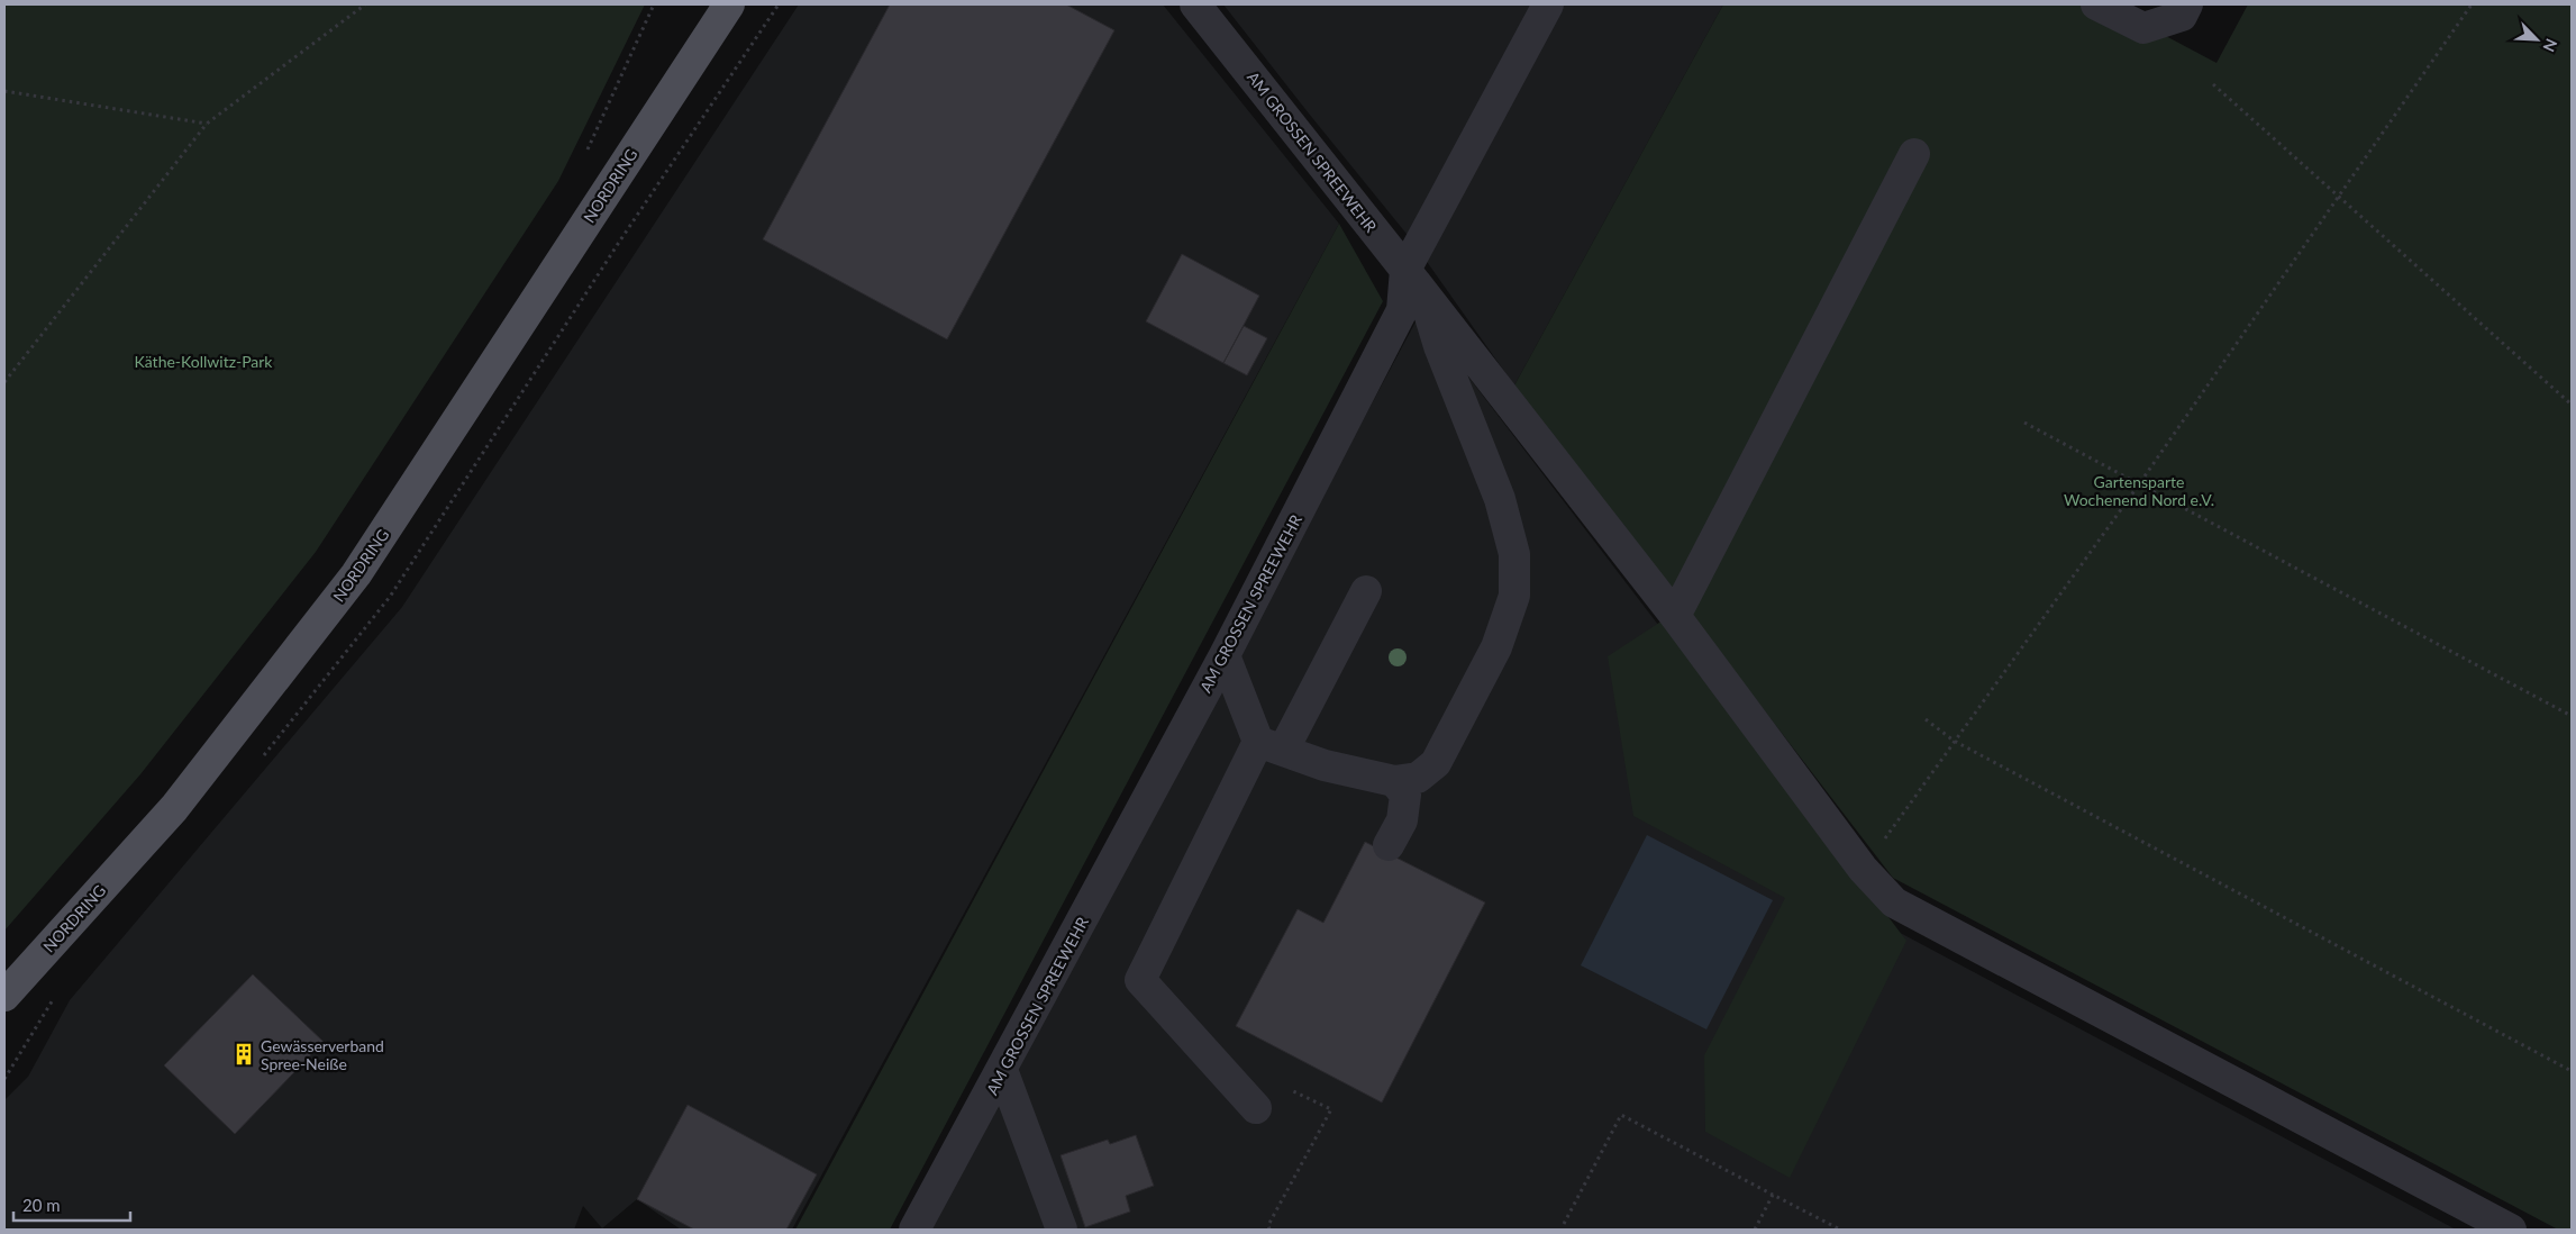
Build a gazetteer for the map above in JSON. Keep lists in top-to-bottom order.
{
  "streets": {
    "main road": ["NORDRING"],
    "street": ["AM GROSSEN SPREEWEHR"]
  },
  "parks": ["Käthe-Kollwitz-Park", "Gartensparte Wochenend Nord e.V."],
  "places": {
    "building": ["Gewässerverband Spree-Neiße"]
  },
  "scale_bar": "20 m",
  "north": "bottom right"
}
